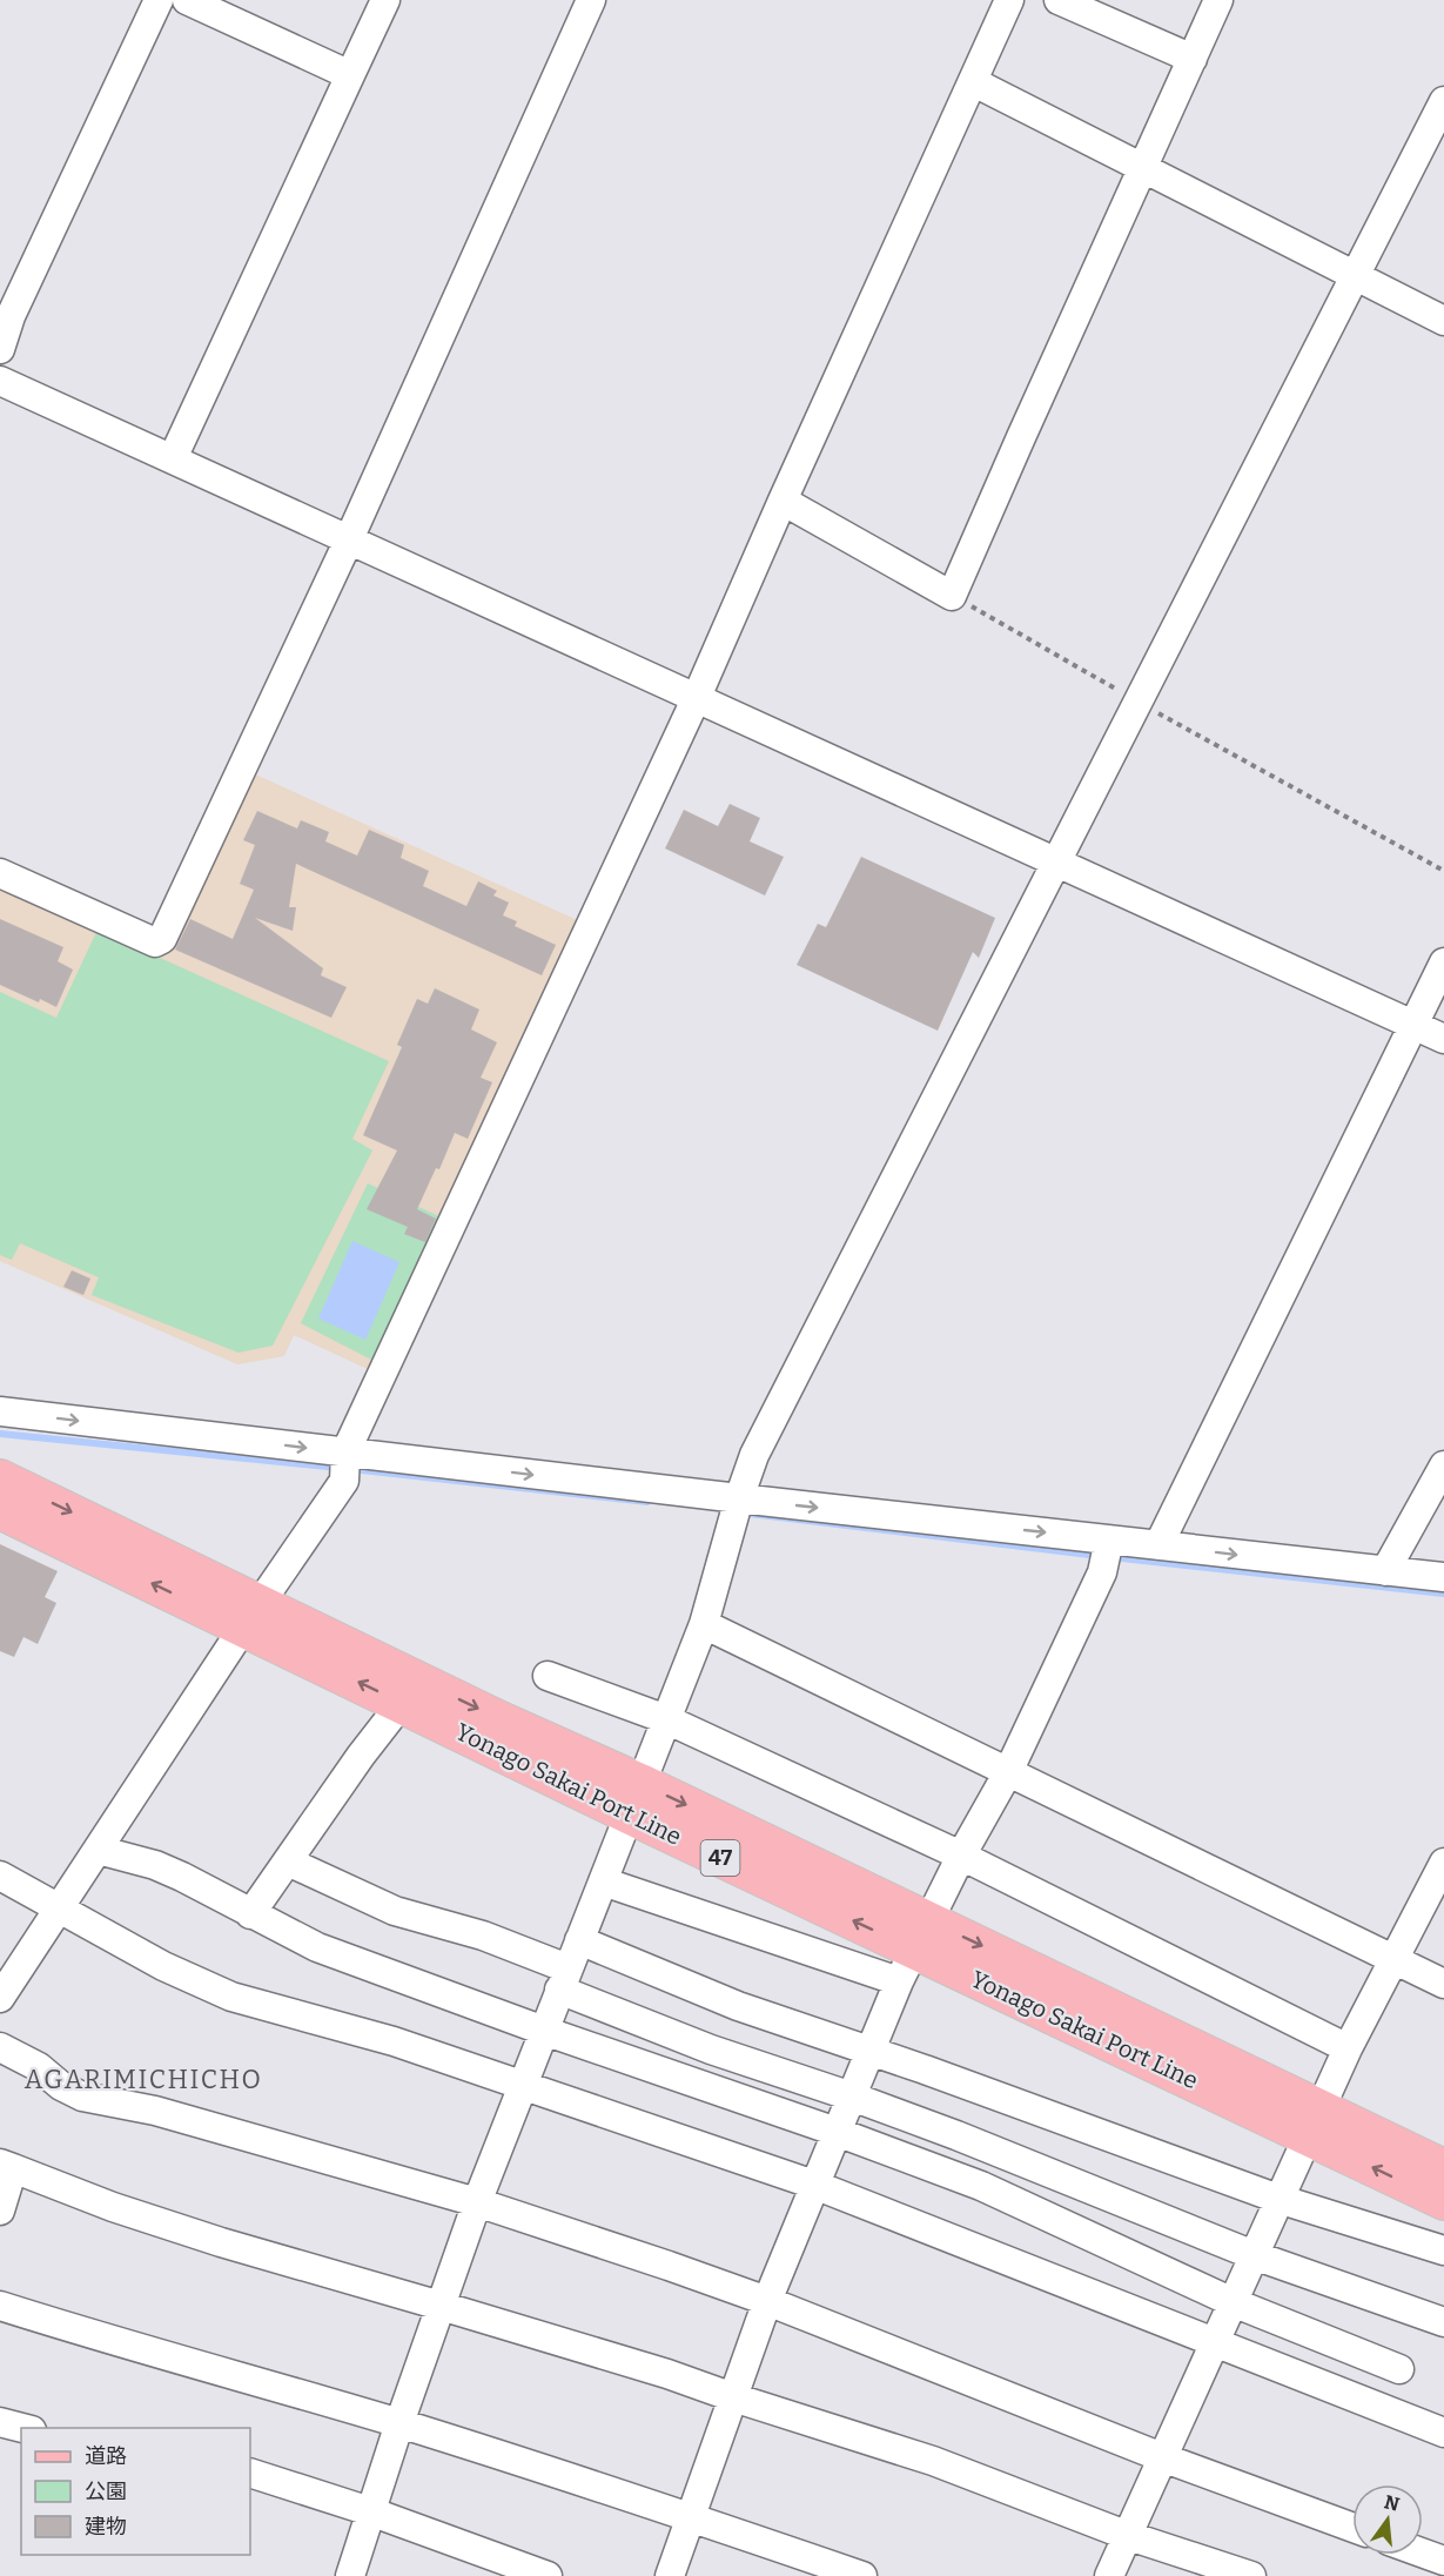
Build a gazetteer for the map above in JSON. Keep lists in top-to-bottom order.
{
  "streets": {
    "main road": ["Yonago Sakai Port Line", "47"]
  },
  "districts": ["AGARIMICHICHO"],
  "legend": ["道路", "公園", "建物"],
  "north": "top"
}
